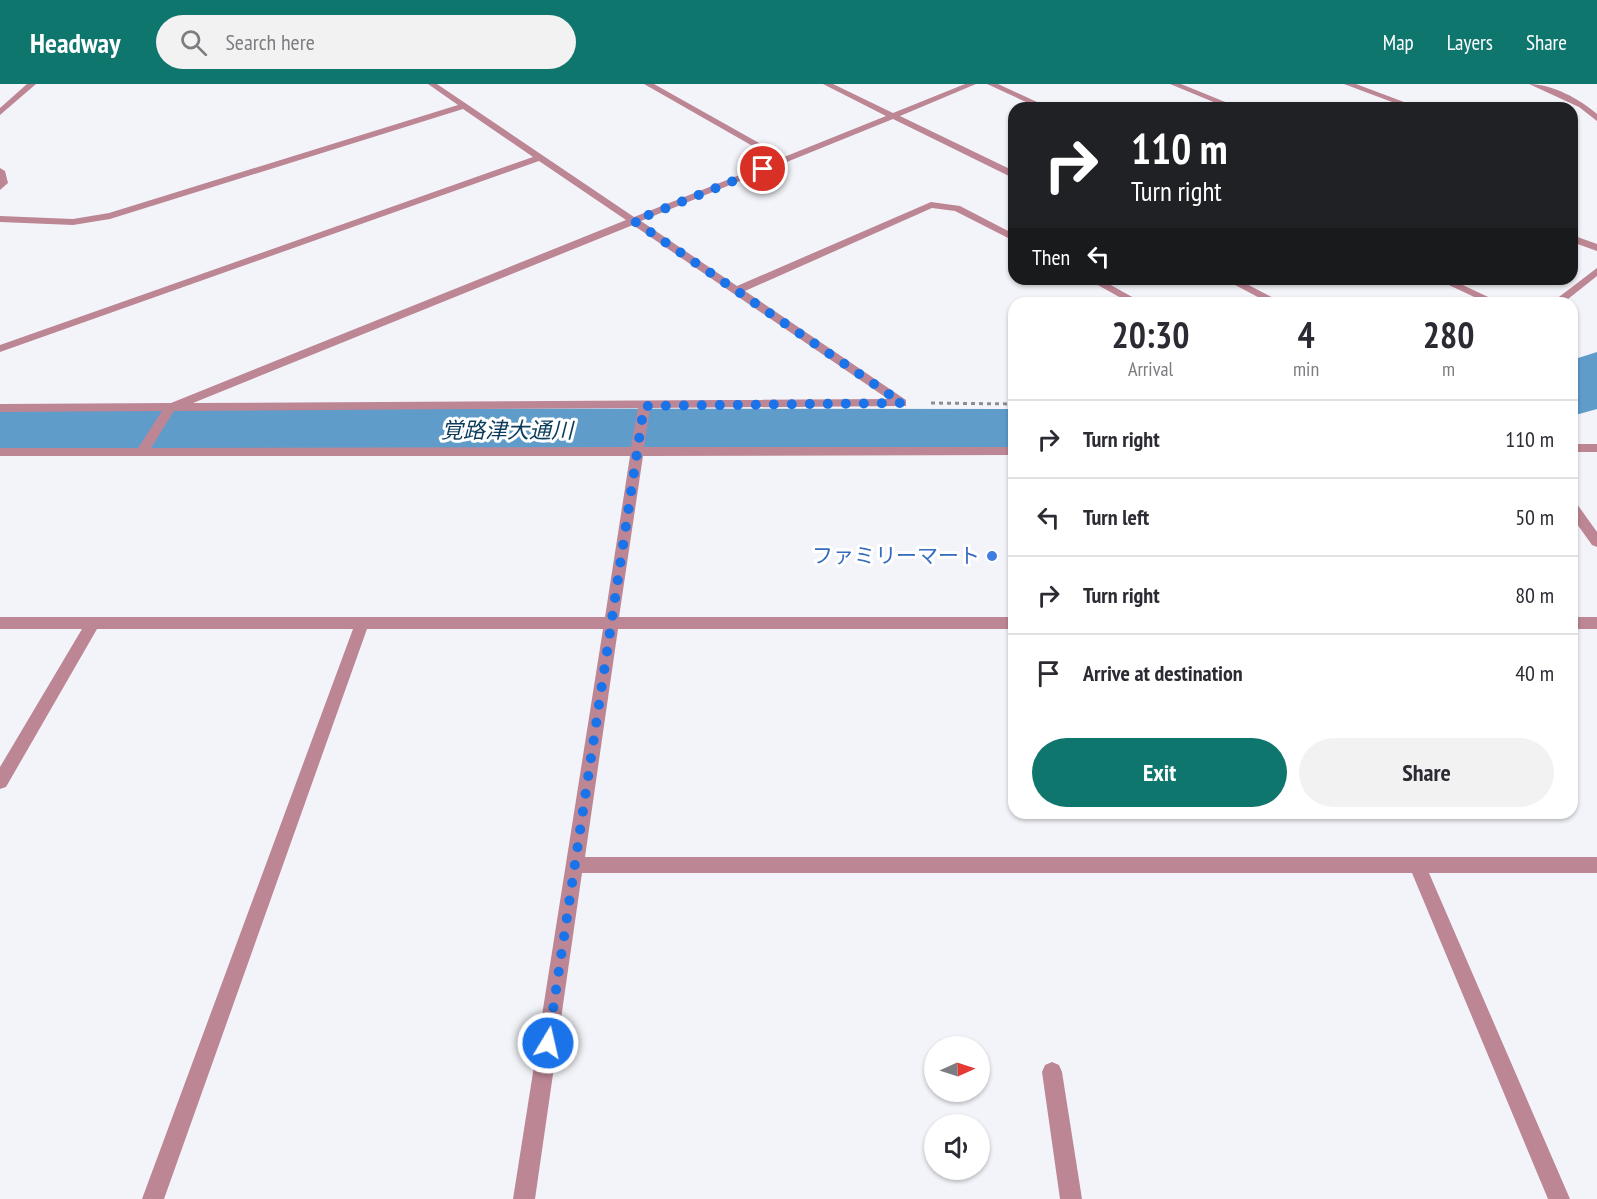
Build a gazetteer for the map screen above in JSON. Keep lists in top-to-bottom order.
{
  "water": ["覚路津大通川"],
  "places": ["ファミリーマート"],
  "north": "right",
  "page": {
    "header": "Headway",
    "search": "Search here",
    "nav": ["Map", "Layers", "Share"],
    "turn": ["110 m", "Turn right"],
    "then": "Then",
    "eta": [
      "20:30",
      "Arrival",
      "4",
      "min",
      "280",
      "m"
    ],
    "list": [
      {
        "name": "Turn right",
        "value": "110 m"
      },
      {
        "name": "Turn left",
        "value": "50 m"
      },
      {
        "name": "Turn right",
        "value": "80 m"
      },
      {
        "name": "Arrive at destination",
        "value": "40 m"
      }
    ],
    "buttons": ["Exit", "Share"]
  }
}
